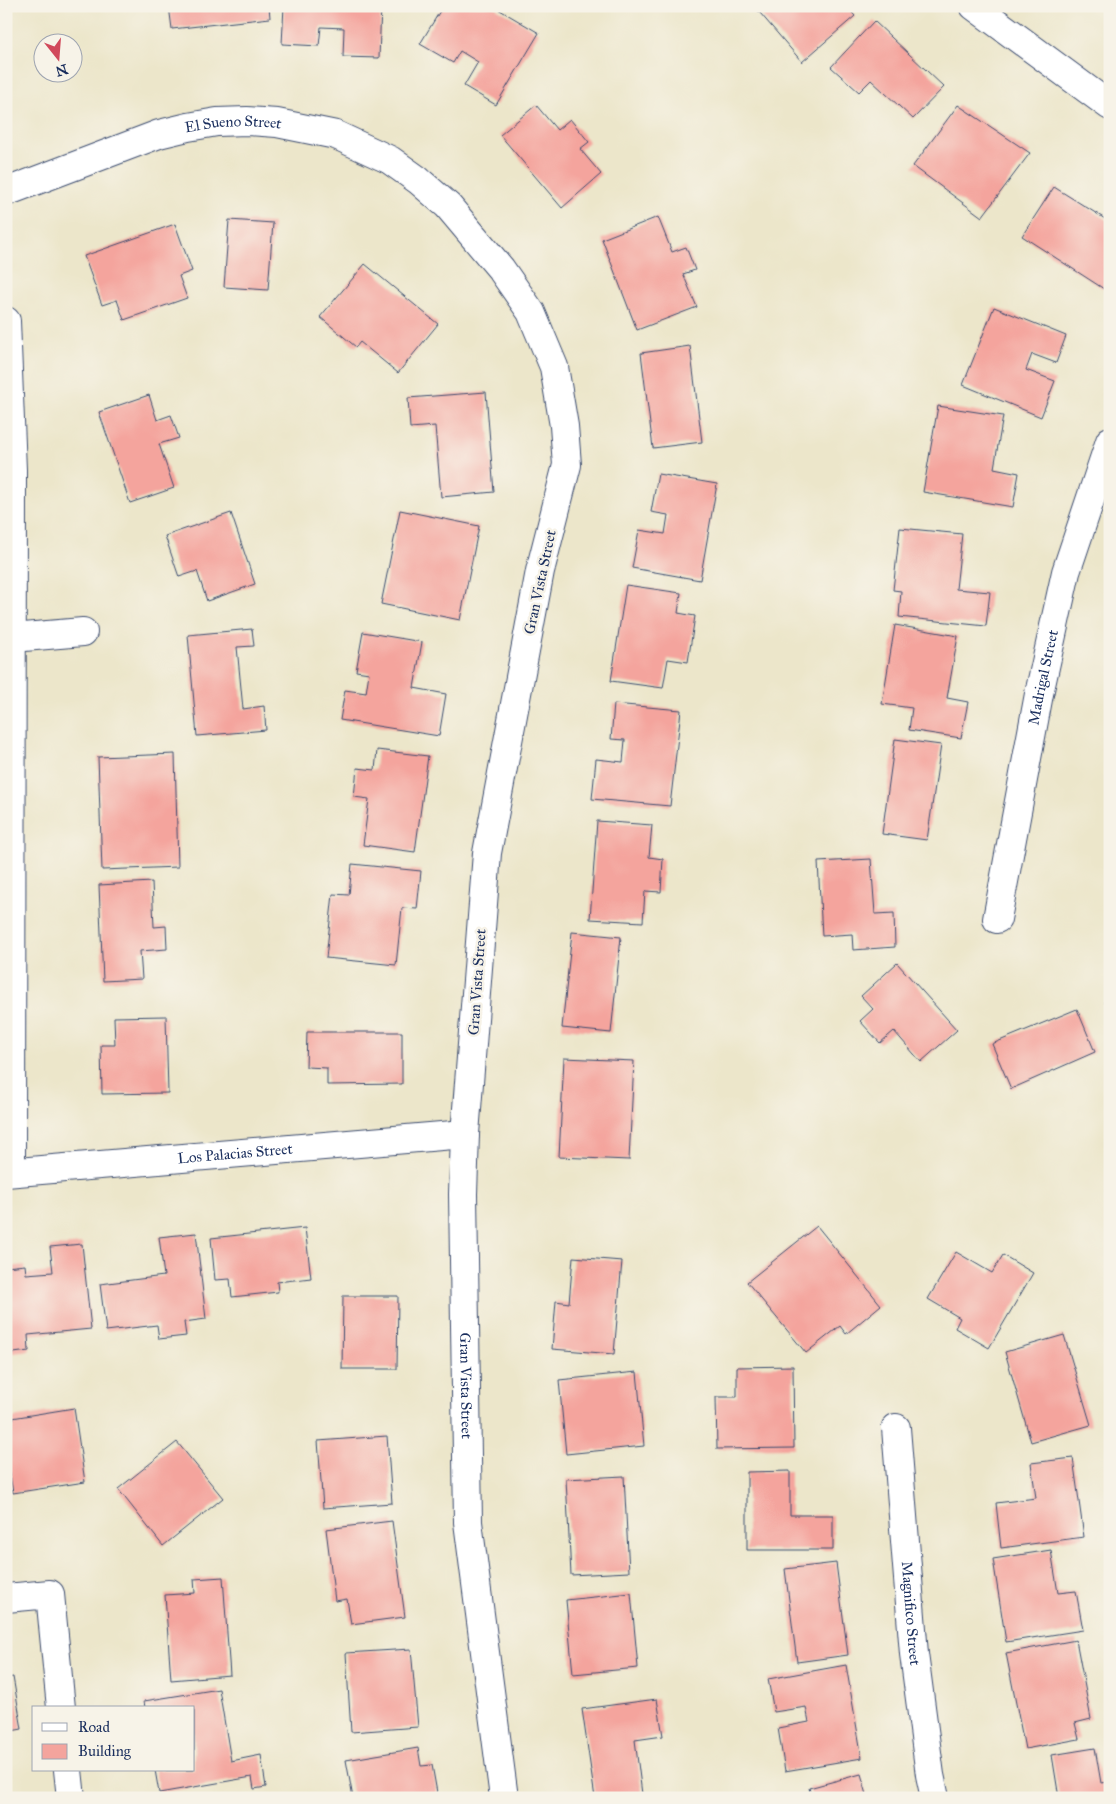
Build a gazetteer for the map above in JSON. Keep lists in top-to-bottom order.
{
  "streets": {
    "street": [
      "El Sueno Street",
      "Gran Vista Street",
      "Madrigal Street",
      "Los Palacias Street",
      "Magnifico Street"
    ]
  },
  "crossings": [
    ["El Sueno Street", "Gran Vista Street"],
    ["Gran Vista Street", "Los Palacias Street"]
  ],
  "legend": ["Road", "Building"],
  "north": "bottom"
}
